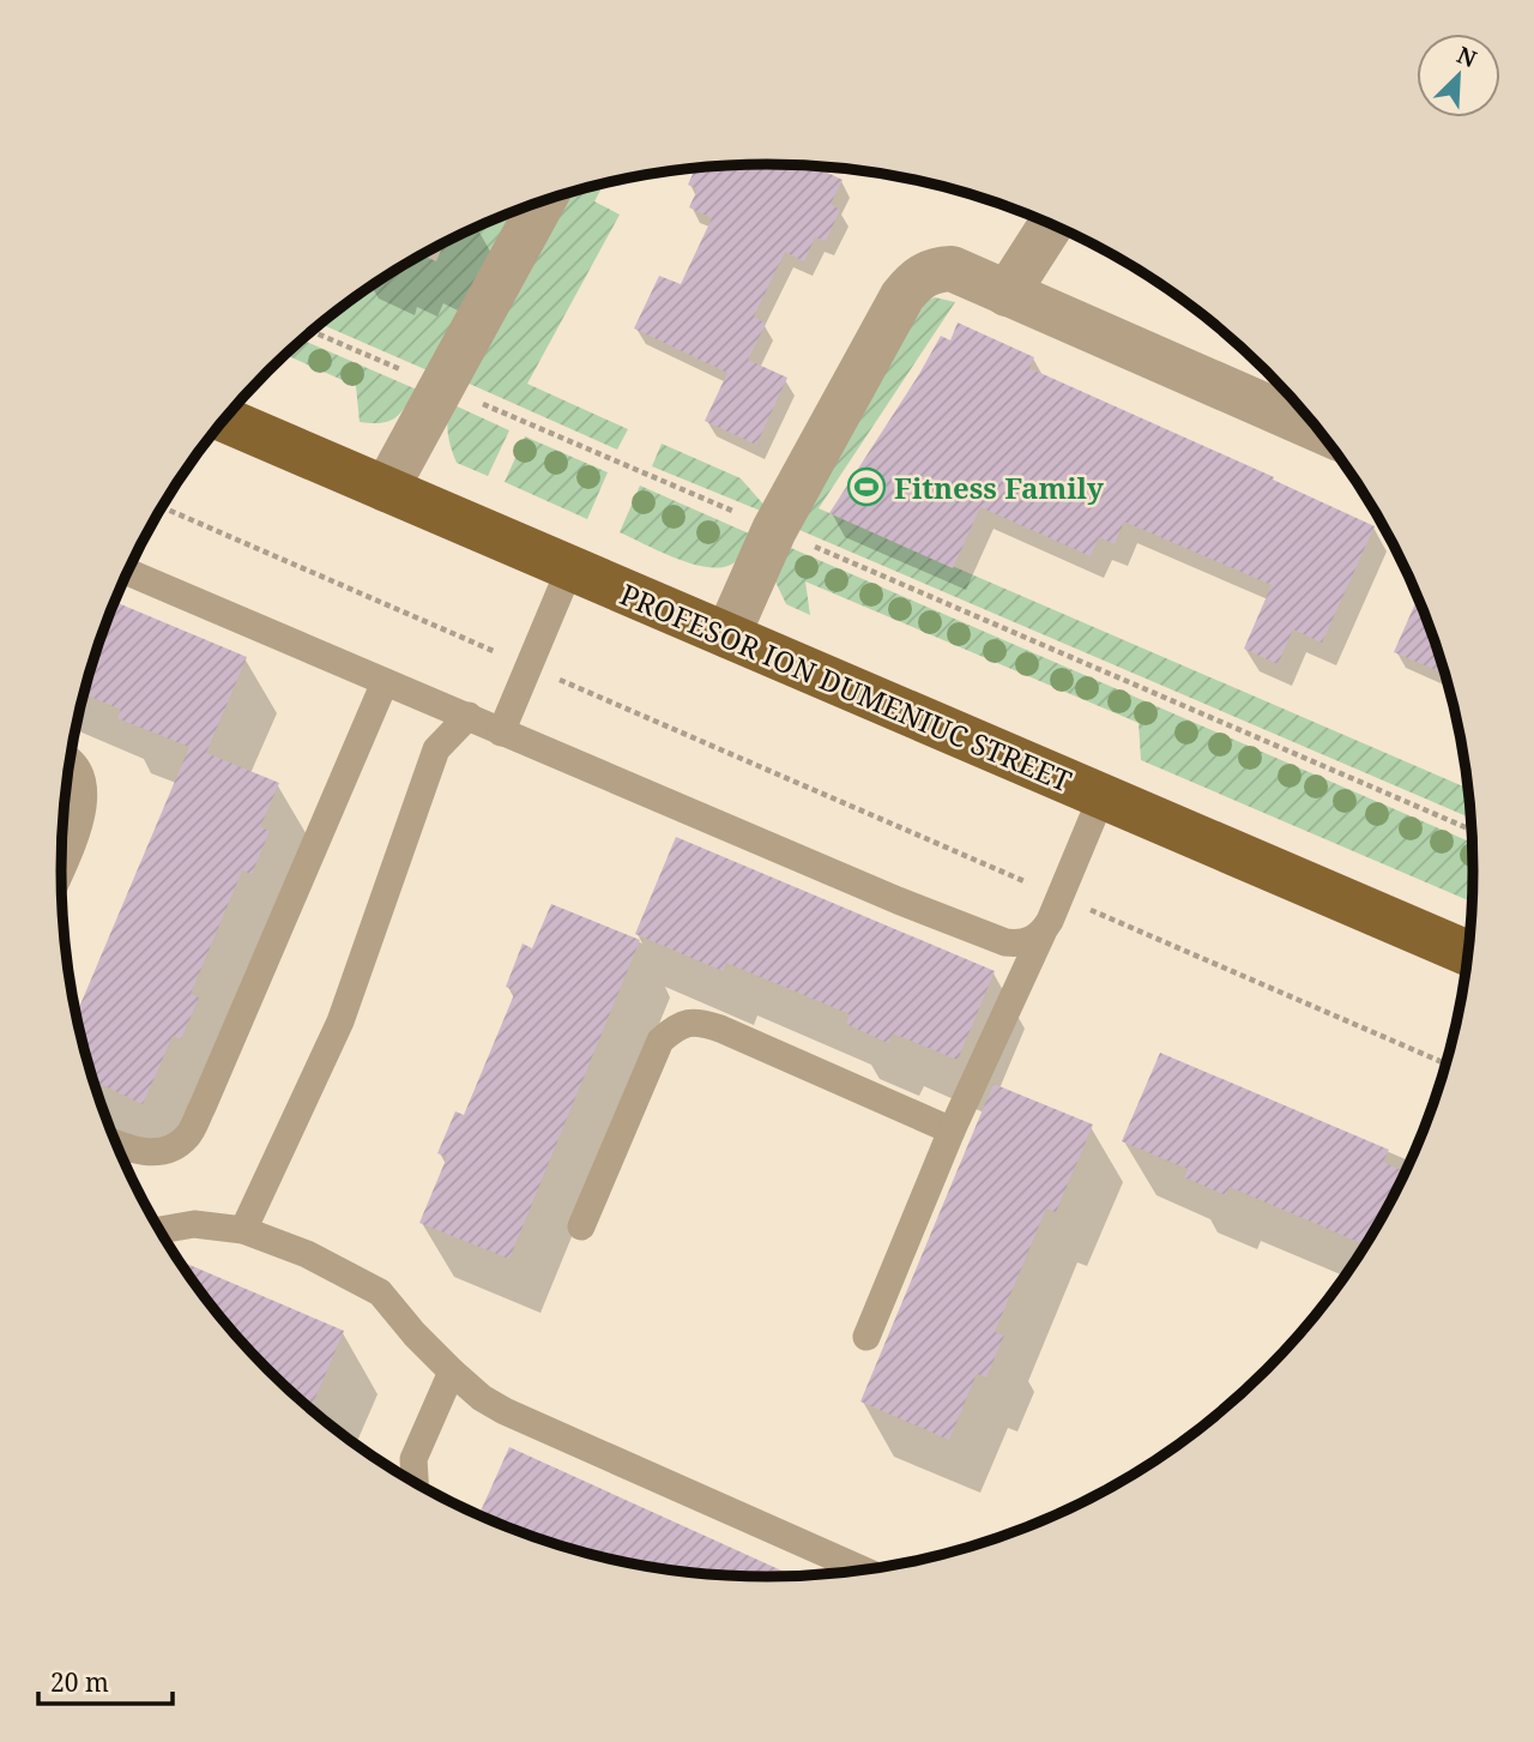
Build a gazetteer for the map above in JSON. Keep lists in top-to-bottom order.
{
  "streets": {
    "main road": ["PROFESOR ION DUMENIUC STREET"]
  },
  "places": {
    "sports": ["Fitness Family"]
  },
  "scale_bar": "20 m",
  "north": "top right"
}
